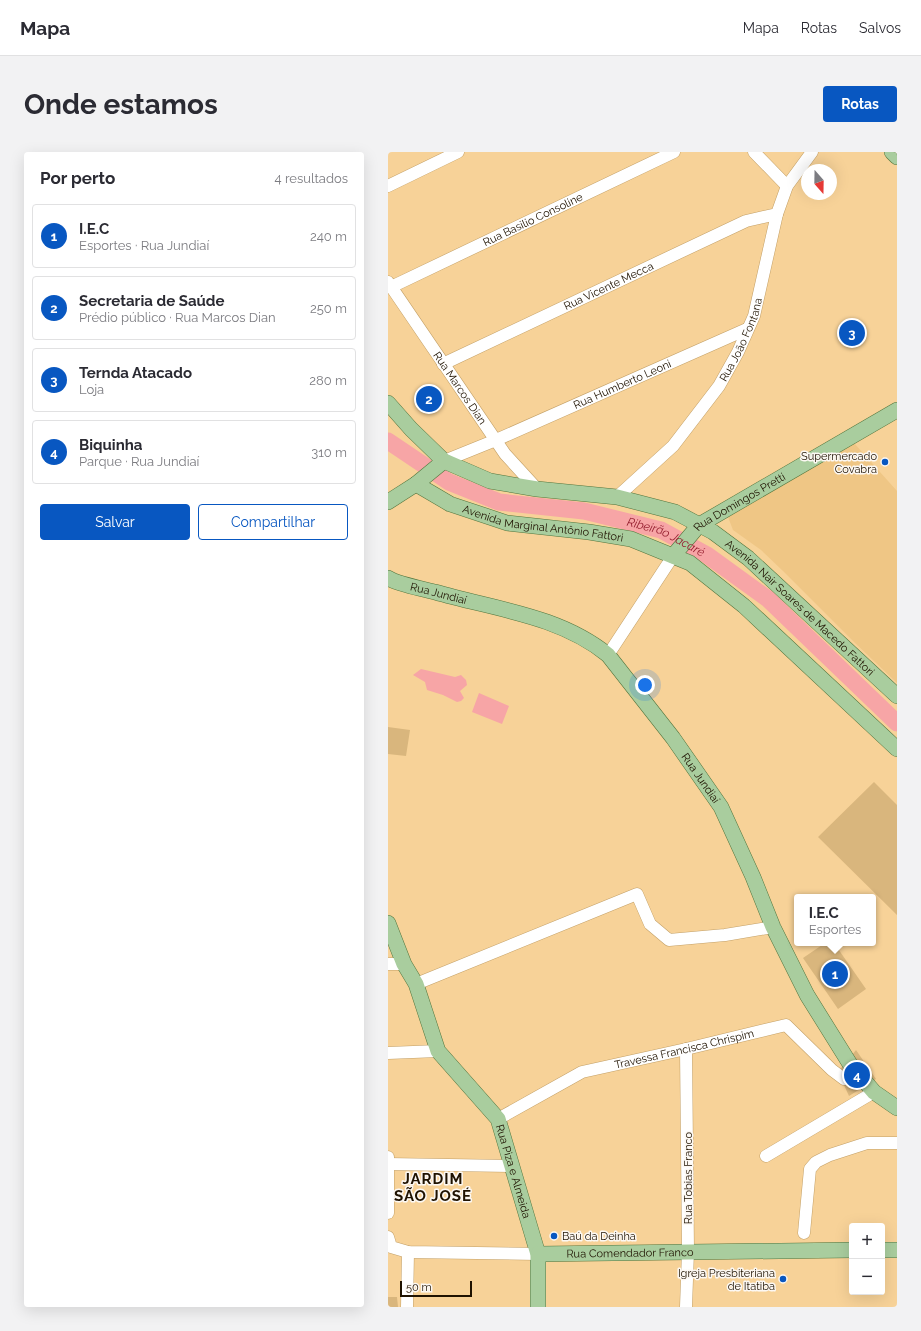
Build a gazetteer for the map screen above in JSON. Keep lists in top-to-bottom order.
{
  "streets": {
    "main road": [
      "Rua Domingos Pretti",
      "Avenida Marginal Antônio Fattori",
      "Rua Jundiaí",
      "Avenida Nair Soares de Macedo Fattori",
      "Rua Piza e Almeida",
      "Rua Comendador Franco"
    ],
    "street": [
      "Rua Basilio Consoline",
      "Rua Vicente Mecca",
      "Rua João Fontana",
      "Rua Humberto Leoni",
      "Rua Marcos Dian",
      "Travessa Francisca Chrispim",
      "Rua Tobias Franco"
    ]
  },
  "crossings": [
    ["Rua Basilio Consoline", "Rua Marcos Dian"],
    ["Rua Vicente Mecca", "Rua João Fontana"],
    ["Rua Vicente Mecca", "Rua Marcos Dian"],
    ["Rua João Fontana", "Rua Humberto Leoni"],
    ["Rua João Fontana", "Avenida Nair Soares de Macedo Fattori"],
    ["Rua Humberto Leoni", "Rua Marcos Dian"],
    ["Rua Humberto Leoni", "Avenida Nair Soares de Macedo Fattori"],
    ["Rua Marcos Dian", "Avenida Nair Soares de Macedo Fattori"],
    ["Rua Domingos Pretti", "Avenida Marginal Antônio Fattori"],
    ["Rua Domingos Pretti", "Rua Jundiaí"],
    ["Rua Domingos Pretti", "Avenida Nair Soares de Macedo Fattori"],
    ["Rua Jundiaí", "Travessa Francisca Chrispim"],
    ["Travessa Francisca Chrispim", "Rua Piza e Almeida"],
    ["Travessa Francisca Chrispim", "Rua Tobias Franco"],
    ["Rua Piza e Almeida", "Rua Comendador Franco"],
    ["Rua Tobias Franco", "Rua Comendador Franco"]
  ],
  "districts": ["JARDIM SÃO JOSÉ"],
  "water": ["Ribeirão Jacaré"],
  "places": ["Supermercado Covabra", "Baú da Deinha", "Igreja Presbiteriana de Itatiba"],
  "scale_bar": "50 m",
  "north": "bottom",
  "page": {
    "header": "Mapa",
    "nav": ["Mapa", "Rotas", "Salvos"],
    "buttons": [
      "Rotas",
      ["Salvar", "Compartilhar"]
    ],
    "title": "Onde estamos",
    "heading": ["Por perto", "4 resultados"],
    "list": [
      {
        "mark": "1",
        "name": "I.E.C",
        "note": "Esportes · Rua Jundiaí",
        "value": "240 m"
      },
      {
        "mark": "2",
        "name": "Secretaria de Saúde",
        "note": "Prédio público · Rua Marcos Dian",
        "value": "250 m"
      },
      {
        "mark": "3",
        "name": "Ternda Atacado",
        "note": "Loja",
        "value": "280 m"
      },
      {
        "mark": "4",
        "name": "Biquinha",
        "note": "Parque · Rua Jundiaí",
        "value": "310 m"
      }
    ],
    "pins": [
      "3",
      "2",
      "1",
      "4"
    ],
    "popup": ["I.E.C", "Esportes"],
    "map_buttons": ["+", "−"],
    "scale": "50 m"
  }
}
